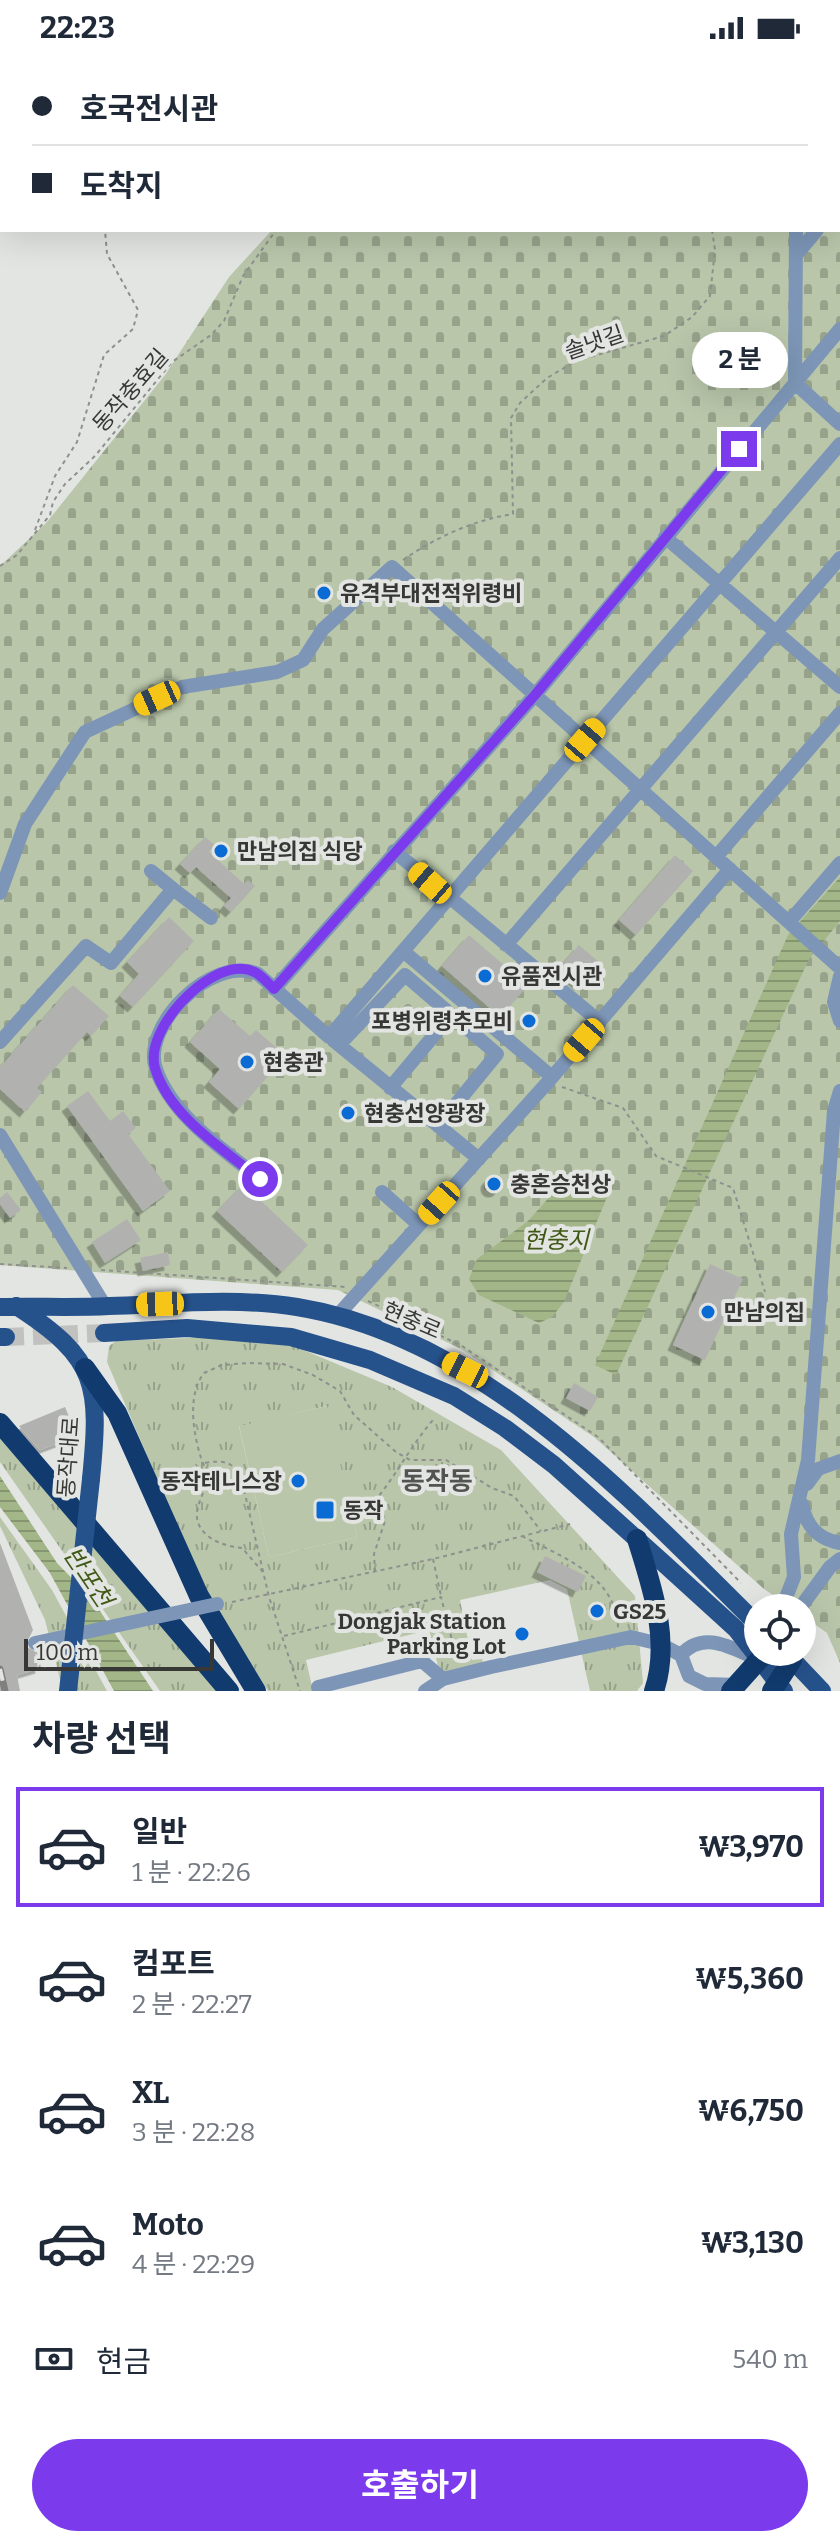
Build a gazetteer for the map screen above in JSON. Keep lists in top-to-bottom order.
{
  "streets": {
    "main road": ["현충로", "동작대로"],
    "path": ["솔냇길", "동작충효길"]
  },
  "crossings": [
    ["현충로", "동작대로"]
  ],
  "districts": ["동작동"],
  "water": ["현충지", "반포천"],
  "places": {
    "other": [
      "유격부대전적위령비",
      "만남의집 식당",
      "유품전시관",
      "포병위령추모비",
      "현충관",
      "현충선양광장",
      "충혼승천상",
      "만남의집",
      "동작테니스장",
      "GS25",
      "Dongjak Station Parking Lot"
    ],
    "transit": ["동작"]
  },
  "scale_bar": "100 m",
  "page": {
    "status": "22:23",
    "banner": ["호국전시관", "도착지"],
    "bubble": "2 분",
    "scale": "100 m",
    "heading": "차량 선택",
    "list": [
      {
        "name": "일반",
        "note": "1 분 · 22:26",
        "value": "₩3,970"
      },
      {
        "name": "컴포트",
        "note": "2 분 · 22:27",
        "value": "₩5,360"
      },
      {
        "name": "XL",
        "note": "3 분 · 22:28",
        "value": "₩6,750"
      },
      {
        "name": "Moto",
        "note": "4 분 · 22:29",
        "value": "₩3,130"
      }
    ],
    "pay": ["현금", "540 m"],
    "buttons": "호출하기"
  }
}
